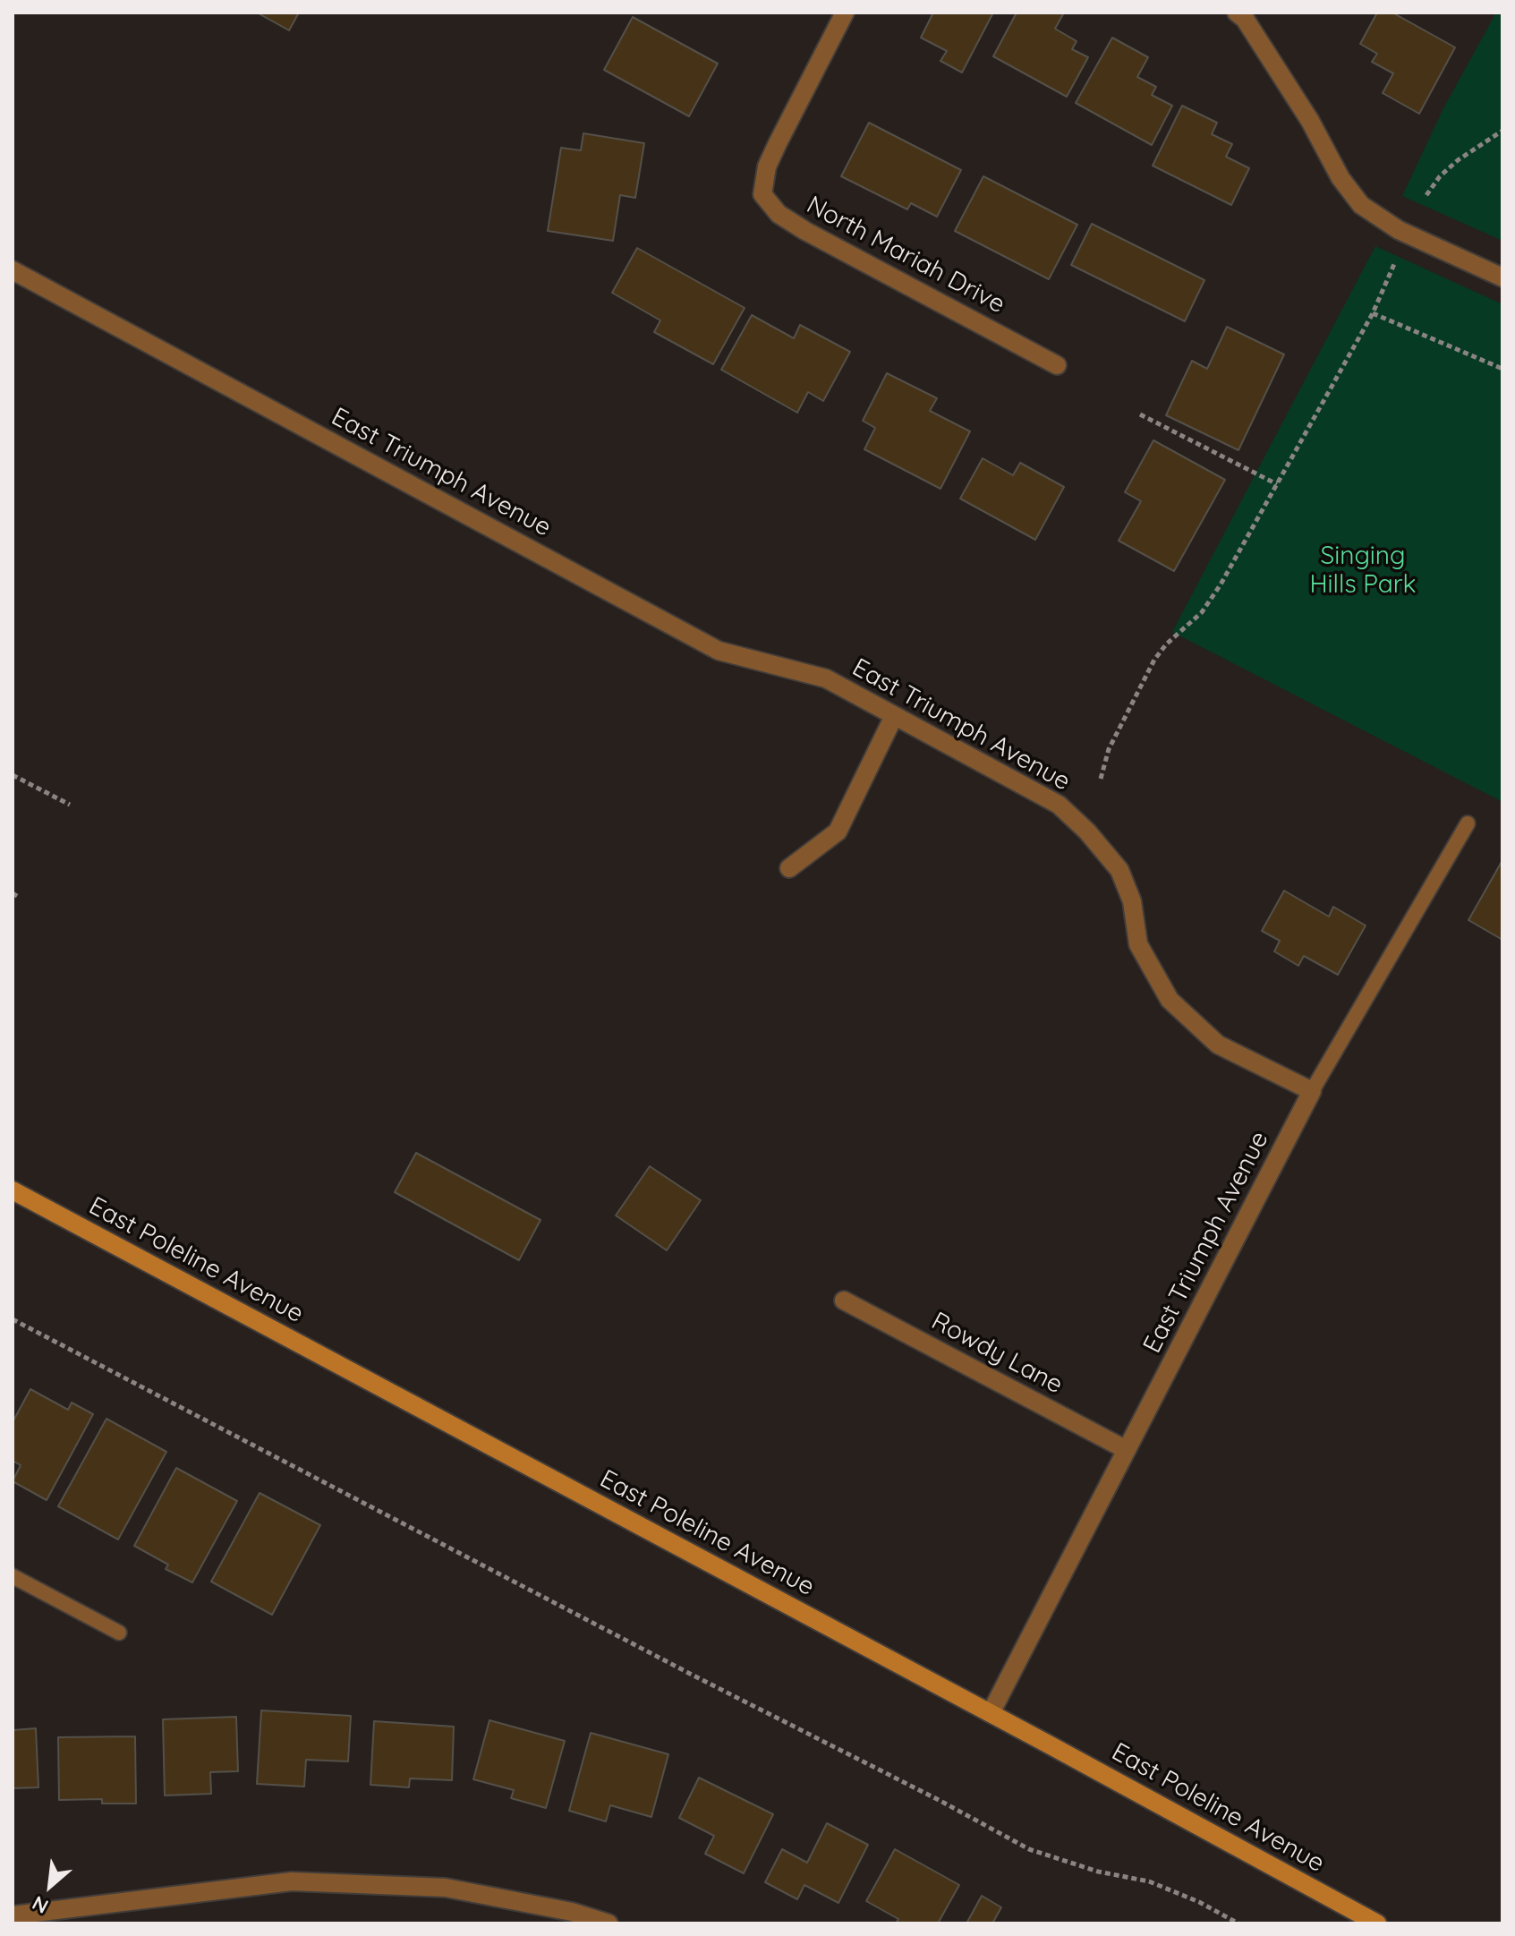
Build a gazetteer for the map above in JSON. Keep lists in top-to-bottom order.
{
  "streets": {
    "main road": ["East Poleline Avenue"],
    "street": ["North Mariah Drive", "East Triumph Avenue", "Rowdy Lane"]
  },
  "crossings": [
    ["East Triumph Avenue", "East Poleline Avenue"],
    ["East Triumph Avenue", "Rowdy Lane"]
  ],
  "parks": ["Singing Hills Park"],
  "north": "bottom left"
}
